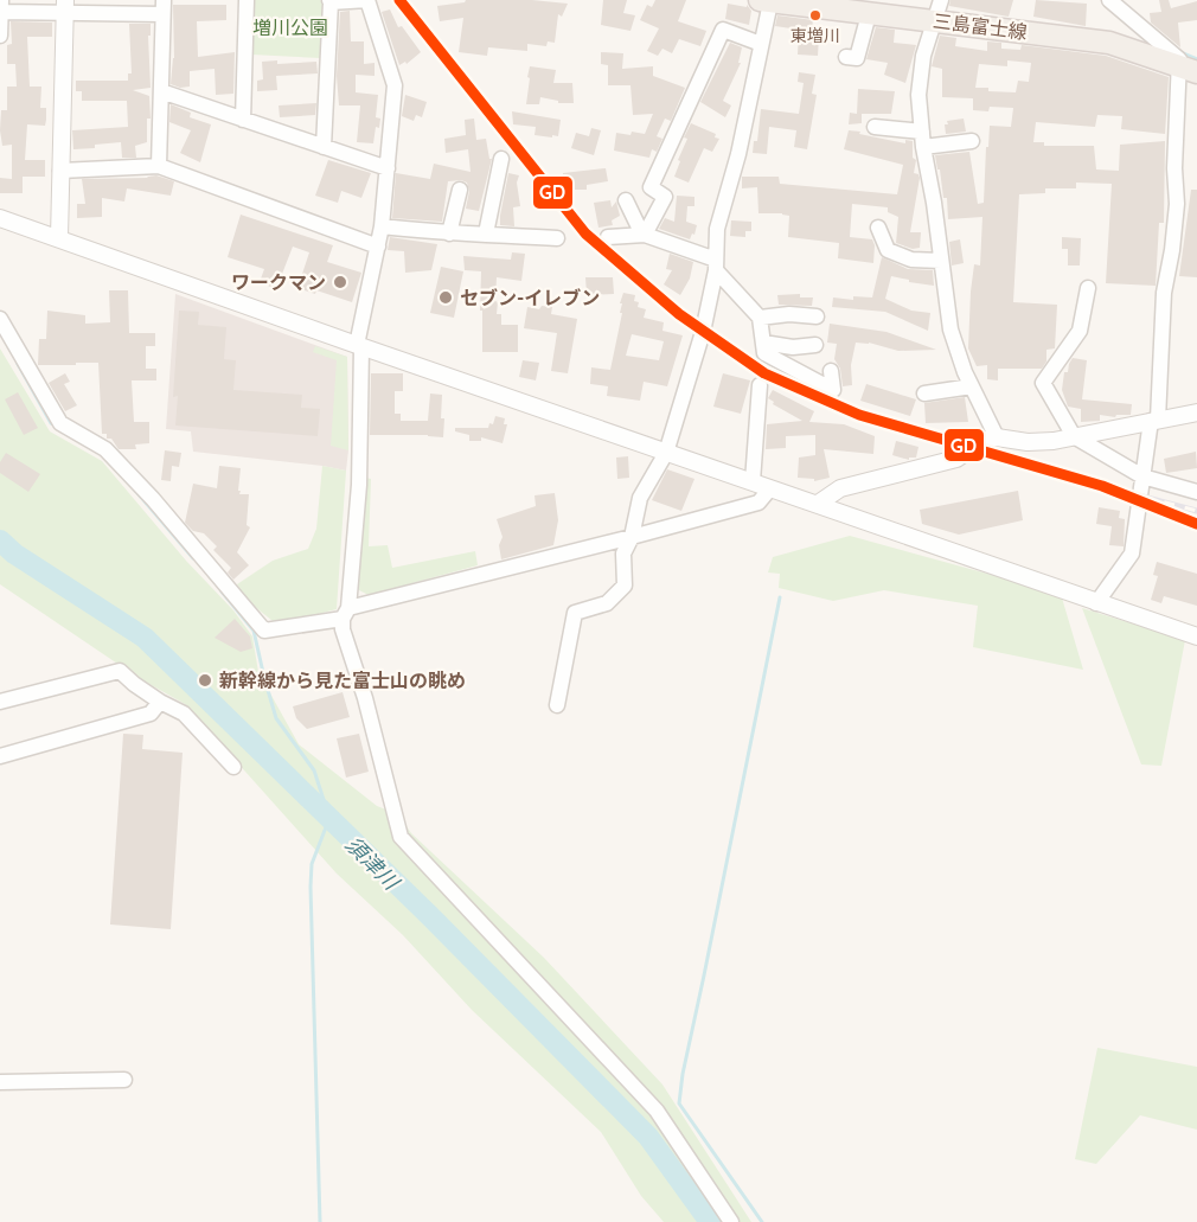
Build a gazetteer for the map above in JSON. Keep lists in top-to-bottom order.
{
  "streets": {
    "main road": ["三島富士線"]
  },
  "water": ["須津川"],
  "parks": ["増川公園"],
  "places": [
    "東増川",
    "ワークマン",
    "セブン-イレブン",
    "新幹線から見た富士山の眺め"
  ],
  "lines": ["transit line GD"]
}
